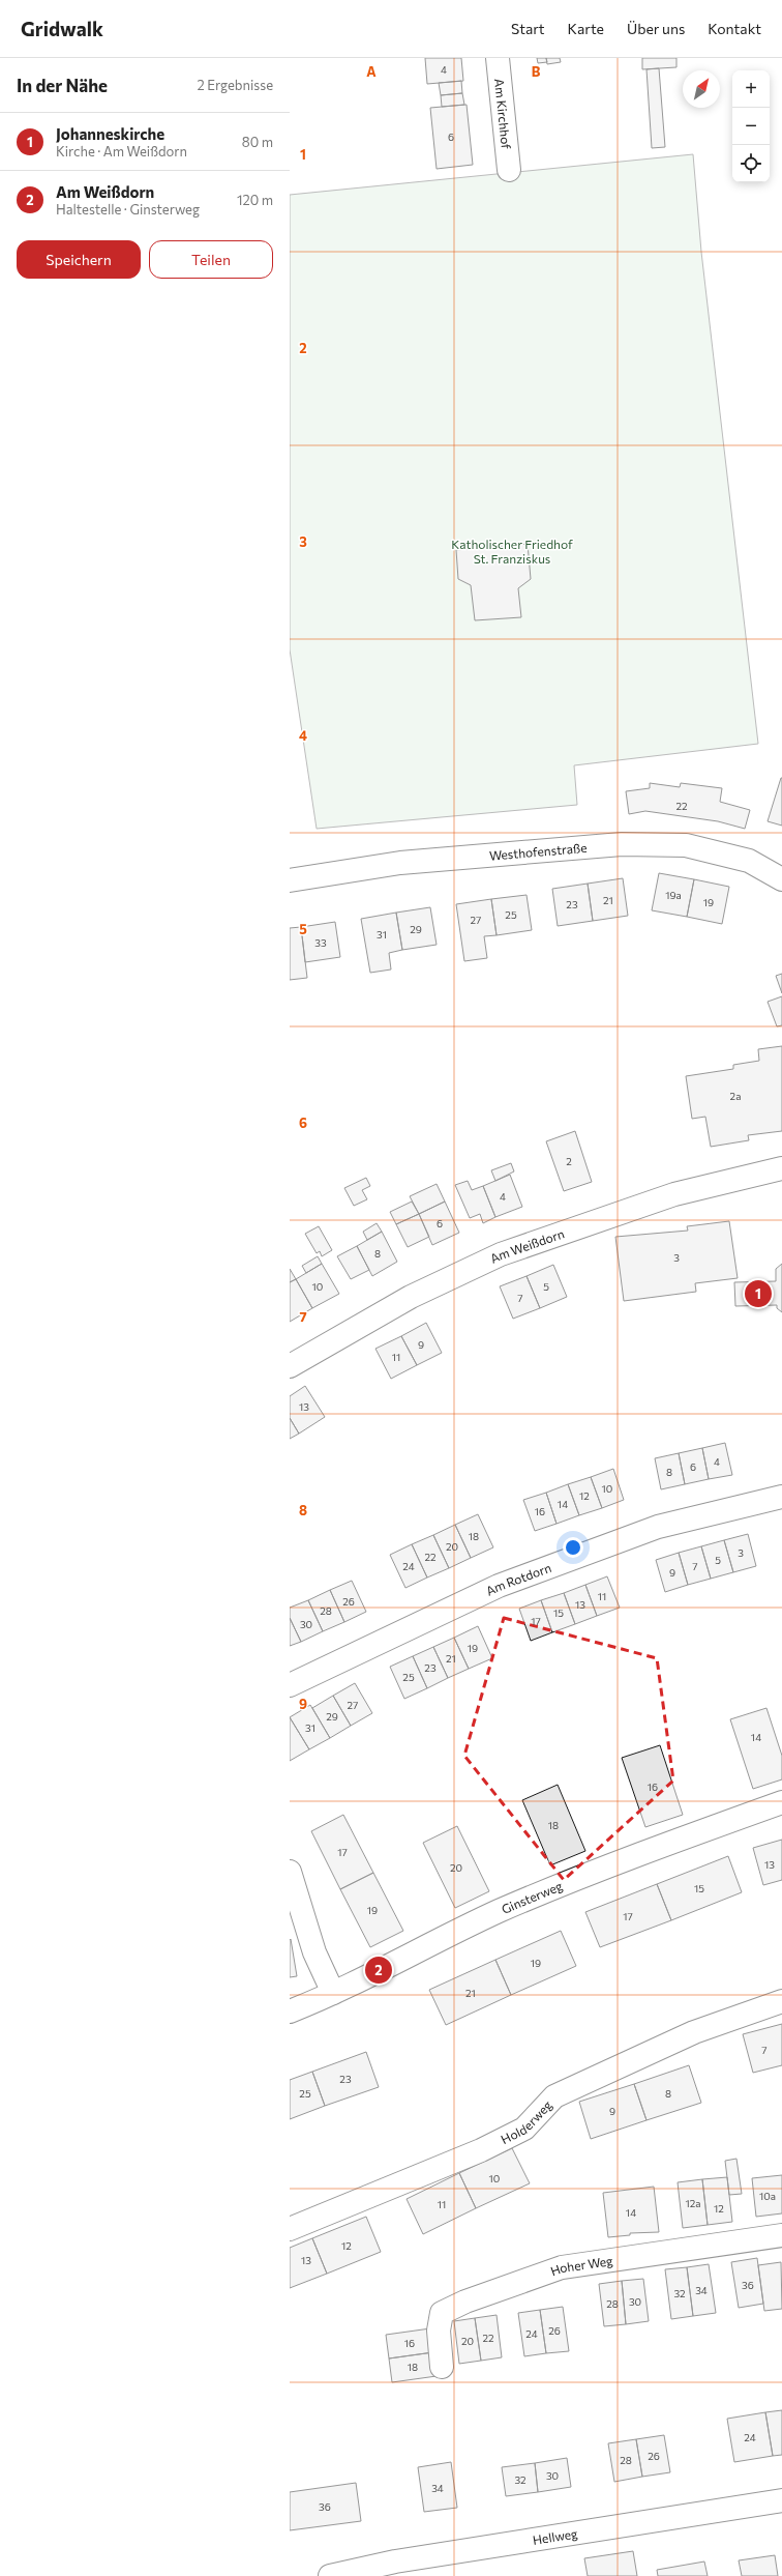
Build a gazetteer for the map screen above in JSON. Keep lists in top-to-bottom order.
{
  "streets": {
    "street": [
      "Am Kirchhof",
      "Westhofenstraße",
      "Am Weißdorn",
      "Am Rotdorn",
      "Ginsterweg",
      "Holderweg",
      "Hoher Weg",
      "Hellweg"
    ]
  },
  "parks": ["Katholischer Friedhof St. Franziskus"],
  "house_numbers": [
    "4",
    "6",
    "22",
    "19a",
    "21",
    "19",
    "23",
    "25",
    "27",
    "29",
    "31",
    "33",
    "2a",
    "2",
    "4",
    "6",
    "8",
    "3",
    "10",
    "5",
    "7",
    "9",
    "11",
    "13",
    "4",
    "6",
    "8",
    "10",
    "12",
    "14",
    "16",
    "18",
    "20",
    "3",
    "22",
    "5",
    "24",
    "7",
    "9",
    "11",
    "26",
    "13",
    "28",
    "15",
    "17",
    "30",
    "19",
    "21",
    "23",
    "25",
    "27",
    "29",
    "31",
    "14",
    "16",
    "18",
    "17",
    "13",
    "20",
    "15",
    "19",
    "17",
    "19",
    "21",
    "7",
    "23",
    "25",
    "8",
    "9",
    "10",
    "10a",
    "12a",
    "11",
    "12",
    "14",
    "12",
    "13",
    "36",
    "34",
    "32",
    "30",
    "28",
    "26",
    "24",
    "22",
    "20",
    "16",
    "18",
    "24",
    "26",
    "28",
    "30",
    "32",
    "34",
    "36"
  ],
  "north": "top right",
  "page": {
    "header": "Gridwalk",
    "nav": [
      "Start",
      "Karte",
      "Über uns",
      "Kontakt"
    ],
    "heading": ["In der Nähe", "2 Ergebnisse"],
    "map_buttons": ["+", "−"],
    "list": [
      {
        "mark": "1",
        "name": "Johanneskirche",
        "note": "Kirche · Am Weißdorn",
        "value": "80 m"
      },
      {
        "mark": "2",
        "name": "Am Weißdorn",
        "note": "Haltestelle · Ginsterweg",
        "value": "120 m"
      }
    ],
    "buttons": ["Speichern", "Teilen"],
    "pins": ["1", "2"]
  },
  "grid": {
    "columns": ["A", "B"],
    "rows": [
      "1",
      "2",
      "3",
      "4",
      "5",
      "6",
      "7",
      "8",
      "9"
    ]
  }
}
